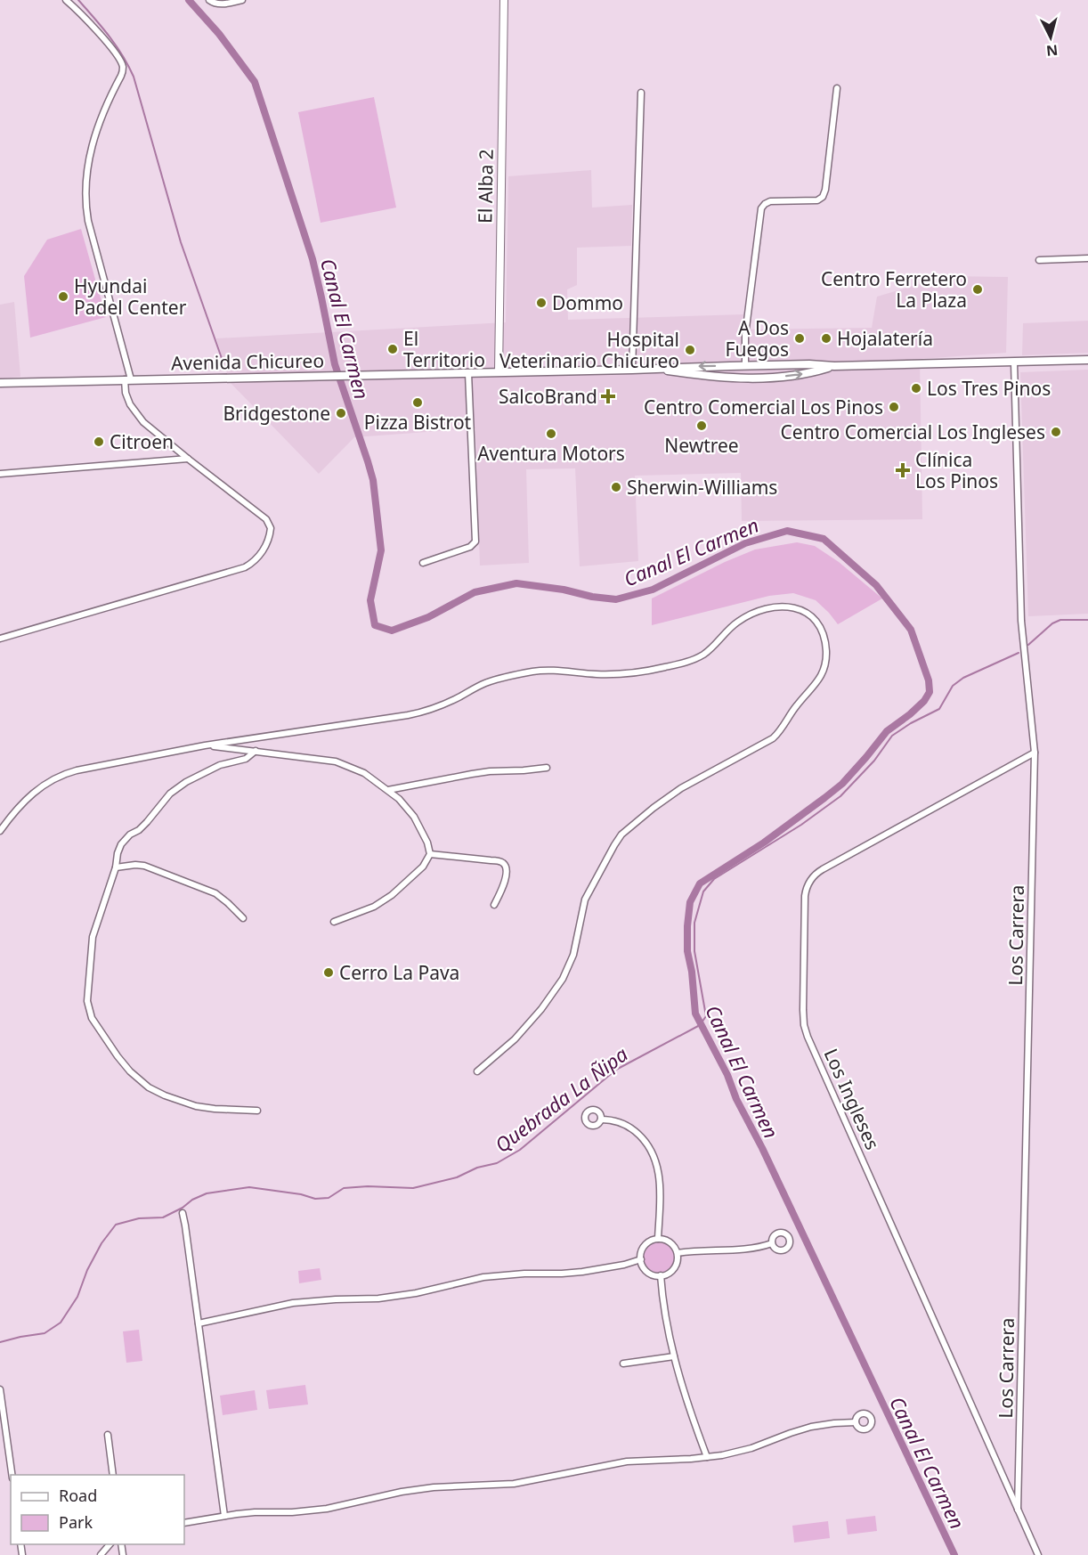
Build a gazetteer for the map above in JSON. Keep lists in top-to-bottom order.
{
  "streets": {
    "main road": ["Avenida Chicureo"],
    "street": ["El Alba 2", "Los Carrera", "Los Ingleses"]
  },
  "crossings": [
    ["El Alba 2", "Avenida Chicureo"],
    ["Avenida Chicureo", "Los Carrera"],
    ["Los Carrera", "Los Ingleses"]
  ],
  "water": ["Canal El Carmen", "Quebrada La Ñipa"],
  "places": {
    "other": [
      "Centro Ferretero La Plaza",
      "Hyundai Padel Center",
      "Dommo",
      "A Dos Fuegos",
      "Hojalatería",
      "El Territorio",
      "Hospital Veterinario Chicureo",
      "Los Tres Pinos",
      "Pizza Bistrot",
      "Centro Comercial Los Pinos",
      "Bridgestone",
      "Newtree",
      "Centro Comercial Los Ingleses",
      "Aventura Motors",
      "Citroen",
      "Sherwin-Williams",
      "Cerro La Pava"
    ],
    "health": ["SalcoBrand", "Clínica Los Pinos"]
  },
  "legend": ["Road", "Park"],
  "north": "bottom"
}
